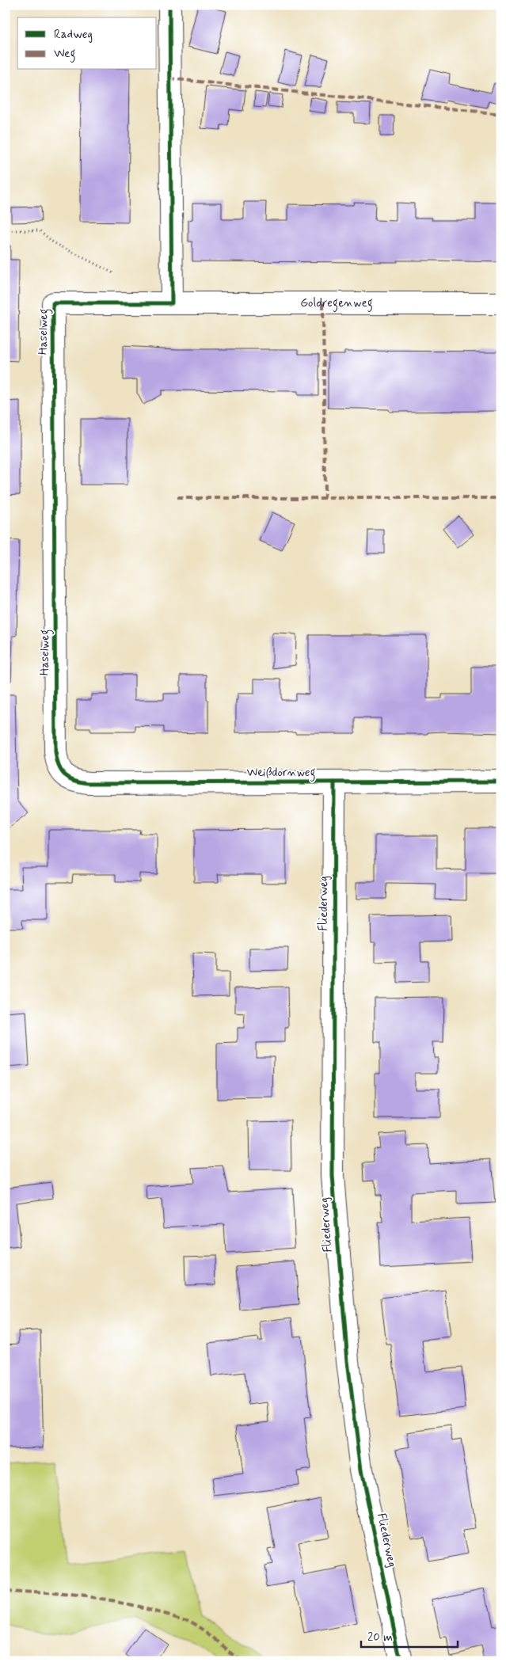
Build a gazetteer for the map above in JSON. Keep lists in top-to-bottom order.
{
  "streets": {
    "street": [
      "Goldregenweg",
      "Haselweg",
      "Weißdornweg",
      "Fliederweg"
    ]
  },
  "crossings": [
    ["Goldregenweg", "Haselweg"],
    ["Haselweg", "Weißdornweg"],
    ["Weißdornweg", "Fliederweg"]
  ],
  "legend": ["Radweg", "Weg"],
  "scale_bar": "20 m"
}
